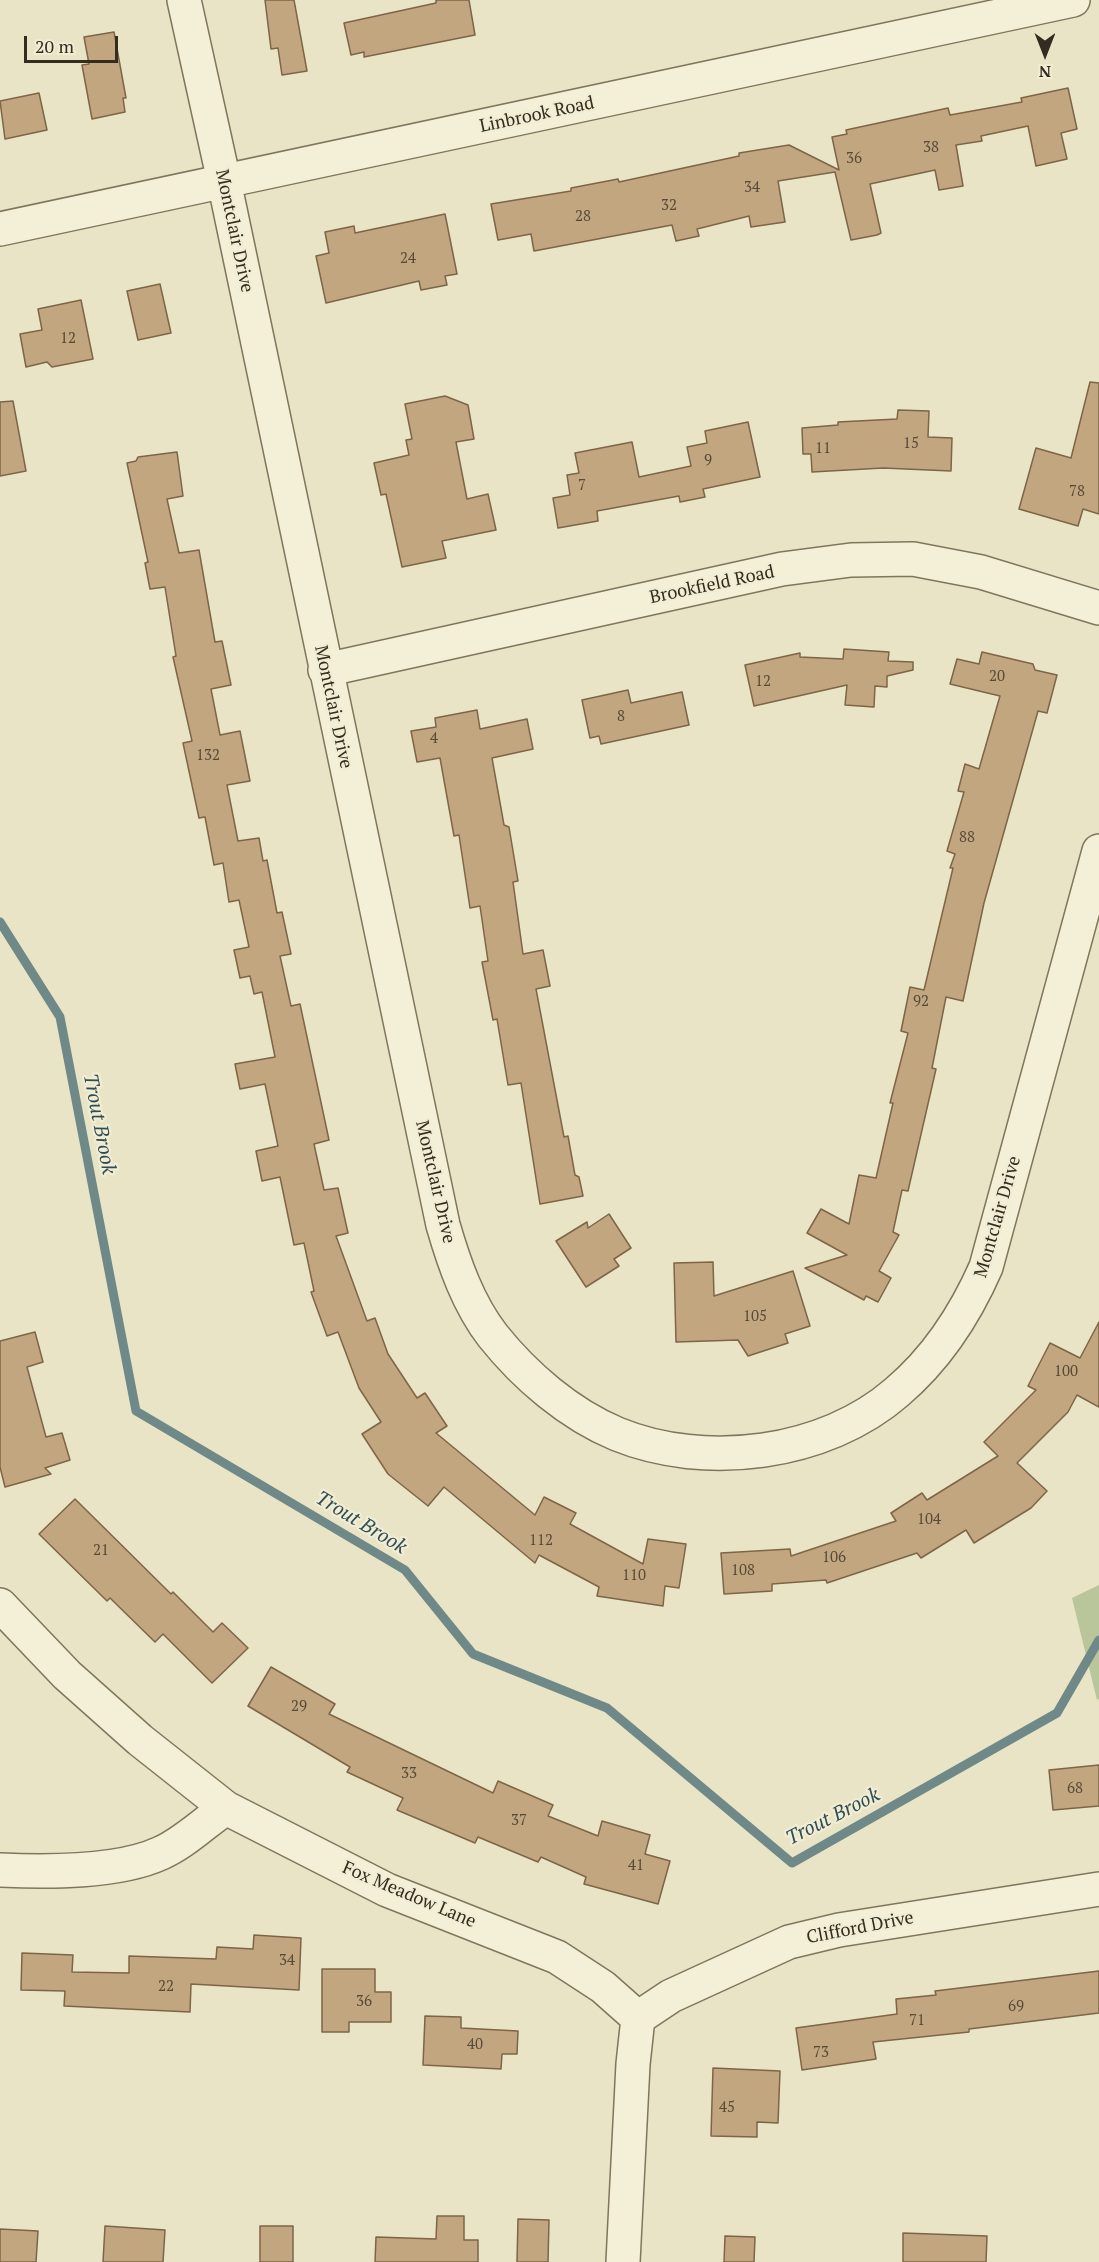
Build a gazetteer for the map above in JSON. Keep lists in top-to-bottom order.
{
  "streets": {
    "street": [
      "Linbrook Road",
      "Montclair Drive",
      "Brookfield Road",
      "Fox Meadow Lane",
      "Clifford Drive"
    ]
  },
  "crossings": [
    ["Linbrook Road", "Montclair Drive"],
    ["Montclair Drive", "Brookfield Road"],
    ["Fox Meadow Lane", "Clifford Drive"]
  ],
  "water": ["Trout Brook"],
  "house_numbers": [
    "38",
    "36",
    "34",
    "32",
    "28",
    "24",
    "12",
    "15",
    "11",
    "9",
    "7",
    "78",
    "20",
    "12",
    "8",
    "4",
    "132",
    "88",
    "92",
    "105",
    "100",
    "104",
    "112",
    "21",
    "106",
    "108",
    "110",
    "29",
    "33",
    "68",
    "37",
    "41",
    "34",
    "22",
    "36",
    "69",
    "71",
    "40",
    "73",
    "45"
  ],
  "scale_bar": "20 m",
  "north": "bottom"
}
